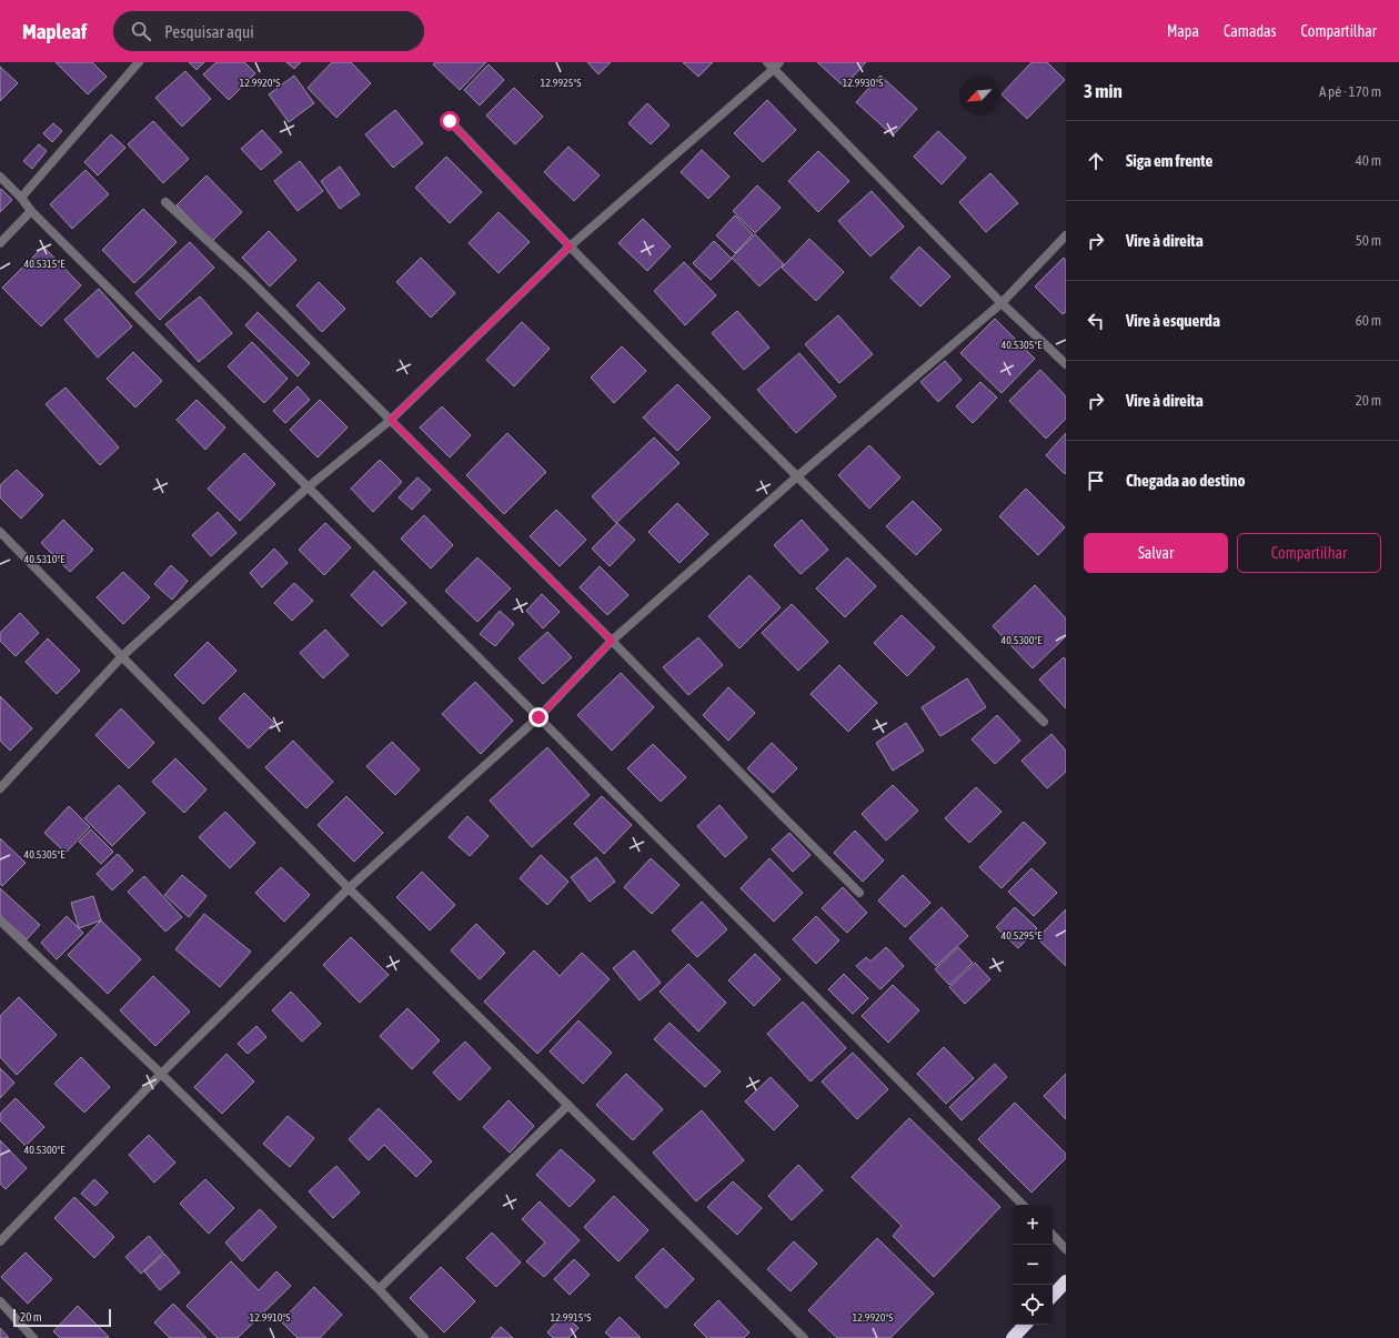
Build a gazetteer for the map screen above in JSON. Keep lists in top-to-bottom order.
{
  "scale_bar": "20 m",
  "north": "bottom left",
  "page": {
    "header": "Mapleaf",
    "search": "Pesquisar aqui",
    "nav": ["Mapa", "Camadas", "Compartilhar"],
    "heading": ["3 min", "A pé · 170 m"],
    "list": [
      ["Siga em frente", "40 m"],
      ["Vire à direita", "50 m"],
      ["Vire à esquerda", "60 m"],
      ["Vire à direita", "20 m"],
      "Chegada ao destino"
    ],
    "buttons": ["Salvar", "Compartilhar"],
    "map_buttons": ["+", "−"],
    "scale": "20 m"
  },
  "coordinates": [
    "12.9920°S",
    "12.9925°S",
    "12.9930°S",
    "40.5315°E",
    "40.5305°E",
    "40.5310°E",
    "40.5300°E",
    "40.5295°E",
    "12.9910°S",
    "12.9915°S"
  ]
}
